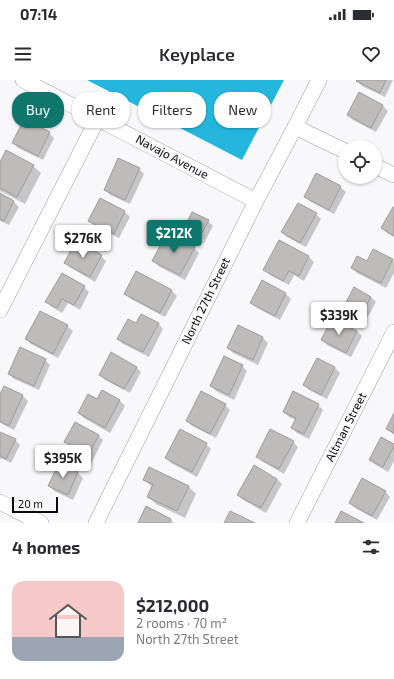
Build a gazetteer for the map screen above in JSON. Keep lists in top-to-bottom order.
{
  "streets": {
    "street": ["Navajo Avenue", "North 27th Street", "Altman Street"]
  },
  "crossings": [
    ["Navajo Avenue", "North 27th Street"]
  ],
  "scale_bar": "20 m",
  "page": {
    "status": "07:14",
    "header": "Keyplace",
    "chip": [
      "Buy",
      "Rent",
      "Filters",
      "New"
    ],
    "price": [
      "$212K",
      "$276K",
      "$339K",
      "$395K"
    ],
    "scale": "20 m",
    "heading": "4 homes",
    "list": [
      {
        "name": "$212,000",
        "note": "2 rooms · 70 m² · North 27th Street"
      }
    ]
  }
}
